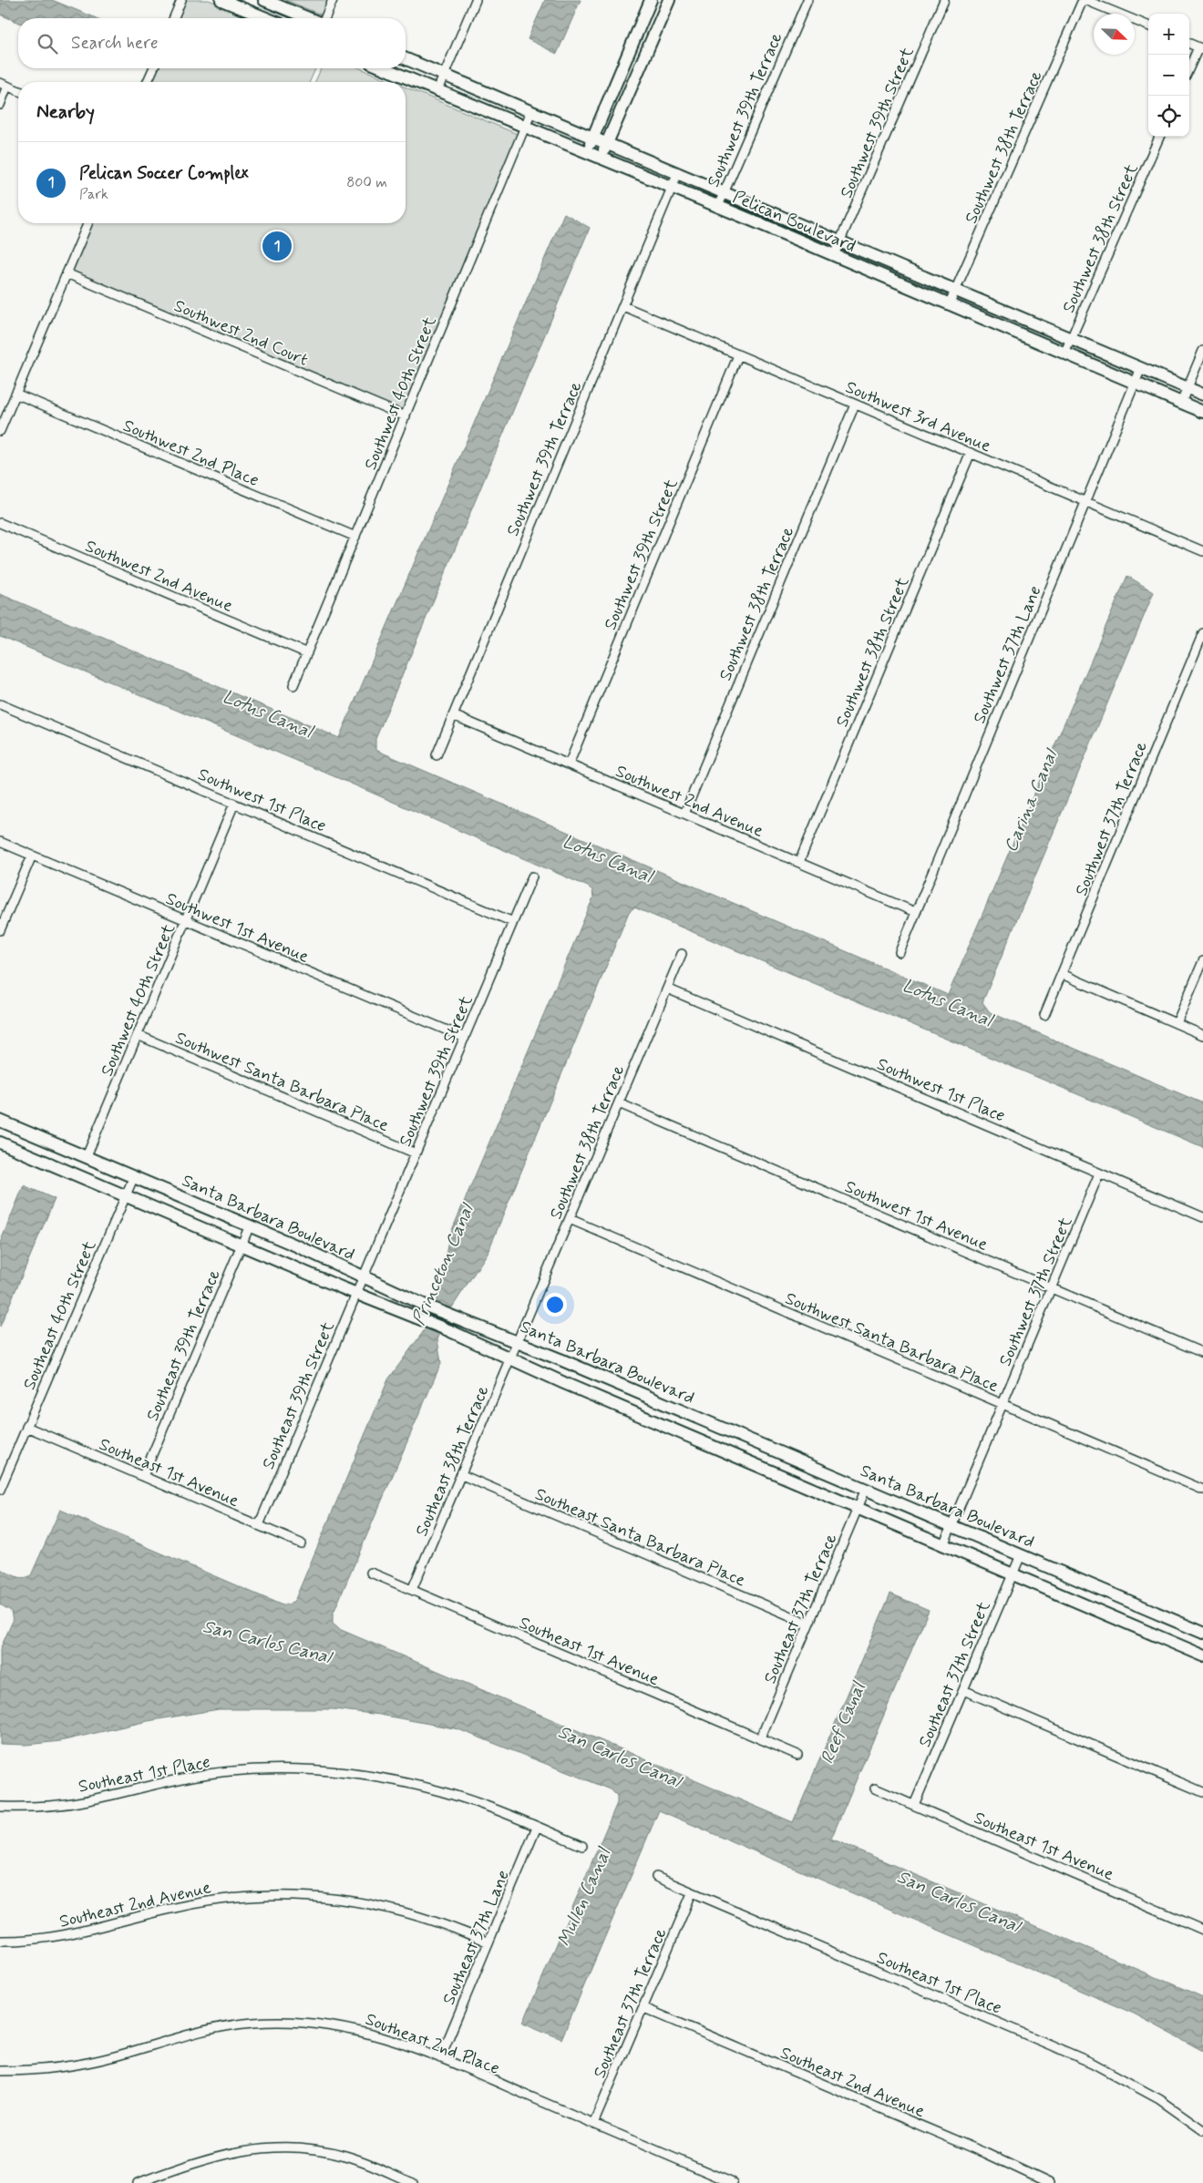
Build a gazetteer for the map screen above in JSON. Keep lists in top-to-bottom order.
{
  "streets": {
    "main road": ["Pelican Boulevard", "Santa Barbara Boulevard"],
    "street": [
      "Southwest 39th Terrace",
      "Southwest 39th Street",
      "Southwest 38th Terrace",
      "Southwest 38th Street",
      "Southwest 2nd Court",
      "Southwest 40th Street",
      "Southwest 3rd Avenue",
      "Southwest 2nd Place",
      "Southwest 2nd Avenue",
      "Southwest 37th Lane",
      "Southwest 1st Place",
      "Southwest 37th Terrace",
      "Southwest 1st Avenue",
      "Southwest Santa Barbara Place",
      "Southwest 37th Street",
      "Southeast 40th Street",
      "Southeast 39th Terrace",
      "Southeast 39th Street",
      "Southeast 38th Terrace",
      "Southeast 1st Avenue",
      "Southeast Santa Barbara Place",
      "Southeast 37th Terrace",
      "Southeast 37th Street",
      "Southeast 1st Place",
      "Southeast 2nd Avenue",
      "Southeast 37th Lane",
      "Southeast 2nd Place"
    ]
  },
  "crossings": [
    ["Southwest 39th Terrace", "Pelican Boulevard"],
    ["Southwest 39th Terrace", "Southwest 3rd Avenue"],
    ["Southwest 39th Terrace", "Southwest 2nd Avenue"],
    ["Southwest 39th Street", "Pelican Boulevard"],
    ["Southwest 39th Street", "Southwest 3rd Avenue"],
    ["Southwest 39th Street", "Southwest 2nd Avenue"],
    ["Southwest 39th Street", "Southwest 1st Place"],
    ["Southwest 39th Street", "Southwest 1st Avenue"],
    ["Southwest 39th Street", "Southwest Santa Barbara Place"],
    ["Southwest 39th Street", "Santa Barbara Boulevard"],
    ["Southwest 39th Street", "Southeast 39th Street"],
    ["Southwest 38th Terrace", "Pelican Boulevard"],
    ["Southwest 38th Terrace", "Southwest 3rd Avenue"],
    ["Southwest 38th Terrace", "Southwest 2nd Avenue"],
    ["Southwest 38th Terrace", "Southwest 1st Place"],
    ["Southwest 38th Terrace", "Southwest 1st Avenue"],
    ["Southwest 38th Terrace", "Southwest Santa Barbara Place"],
    ["Southwest 38th Terrace", "Santa Barbara Boulevard"],
    ["Southwest 38th Terrace", "Southeast 38th Terrace"],
    ["Pelican Boulevard", "Southwest 38th Street"],
    ["Pelican Boulevard", "Southwest 40th Street"],
    ["Pelican Boulevard", "Southwest 37th Lane"],
    ["Southwest 38th Street", "Southwest 3rd Avenue"],
    ["Southwest 38th Street", "Southwest 2nd Avenue"],
    ["Southwest 2nd Court", "Southwest 40th Street"],
    ["Southwest 40th Street", "Southwest 2nd Place"],
    ["Southwest 40th Street", "Southwest 2nd Avenue"],
    ["Southwest 40th Street", "Southwest 1st Place"],
    ["Southwest 40th Street", "Southwest 1st Avenue"],
    ["Southwest 40th Street", "Southwest Santa Barbara Place"],
    ["Southwest 40th Street", "Santa Barbara Boulevard"],
    ["Southwest 3rd Avenue", "Southwest 37th Lane"],
    ["Southwest 2nd Avenue", "Southwest 37th Lane"],
    ["Southwest 1st Place", "Southwest 37th Street"],
    ["Southwest 1st Avenue", "Southwest 37th Street"],
    ["Southwest Santa Barbara Place", "Southwest 37th Street"],
    ["Santa Barbara Boulevard", "Southwest 37th Street"],
    ["Santa Barbara Boulevard", "Southeast 40th Street"],
    ["Santa Barbara Boulevard", "Southeast 39th Terrace"],
    ["Santa Barbara Boulevard", "Southeast 39th Street"],
    ["Santa Barbara Boulevard", "Southeast 38th Terrace"],
    ["Santa Barbara Boulevard", "Southeast 37th Terrace"],
    ["Santa Barbara Boulevard", "Southeast 37th Street"],
    ["Southeast 40th Street", "Southeast 1st Avenue"],
    ["Southeast 39th Terrace", "Southeast 1st Avenue"],
    ["Southeast 39th Street", "Southeast 1st Avenue"],
    ["Southeast 38th Terrace", "Southeast 1st Avenue"],
    ["Southeast 38th Terrace", "Southeast Santa Barbara Place"],
    ["Southeast 1st Avenue", "Southeast 37th Terrace"],
    ["Southeast 1st Avenue", "Southeast 37th Street"],
    ["Southeast Santa Barbara Place", "Southeast 37th Terrace"],
    ["Southeast 37th Terrace", "Southeast 1st Place"],
    ["Southeast 37th Terrace", "Southeast 2nd Avenue"],
    ["Southeast 37th Terrace", "Southeast 2nd Place"],
    ["Southeast 1st Place", "Southeast 37th Lane"],
    ["Southeast 2nd Avenue", "Southeast 37th Lane"],
    ["Southeast 37th Lane", "Southeast 2nd Place"]
  ],
  "water": [
    "Lotus Canal",
    "Carina Canal",
    "Princeton Canal",
    "San Carlos Canal",
    "Reef Canal",
    "Mullen Canal"
  ],
  "north": "bottom right",
  "page": {
    "map_buttons": ["+", "−"],
    "search": "Search here",
    "heading": "Nearby",
    "list": [
      {
        "mark": "1",
        "name": "Pelican Soccer Complex",
        "note": "Park",
        "value": "800 m"
      }
    ],
    "pins": "1"
  }
}
